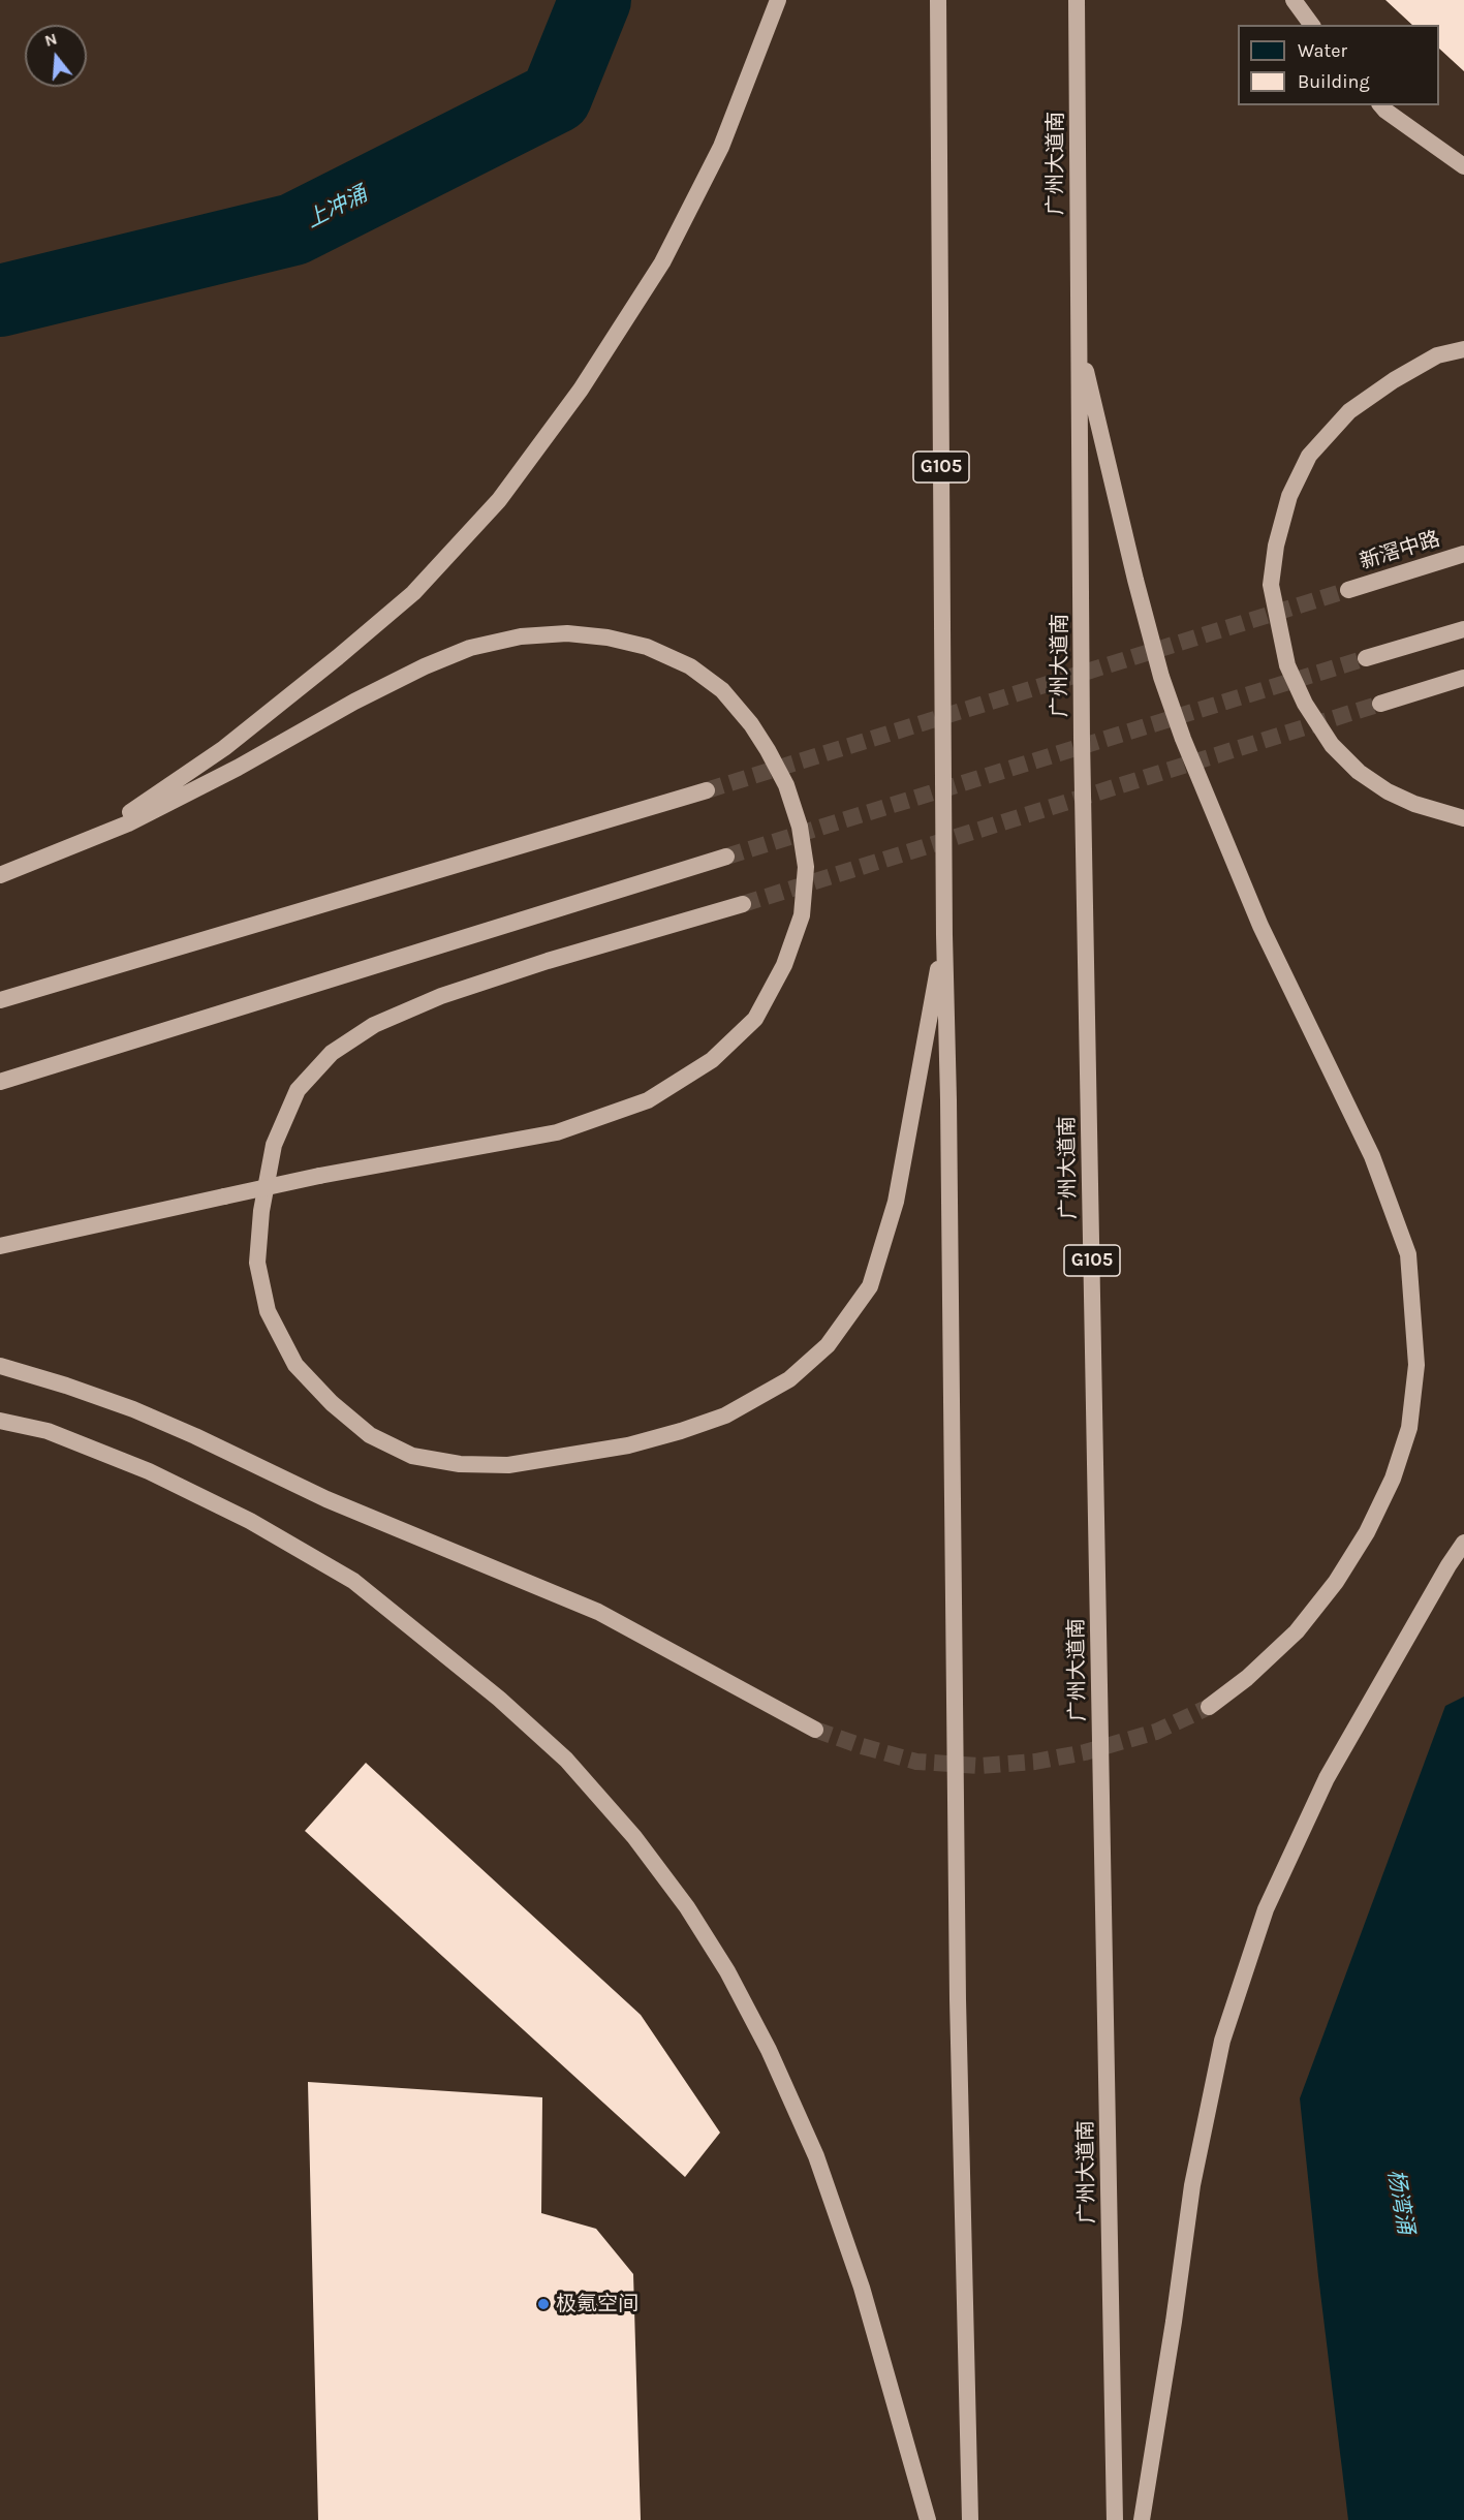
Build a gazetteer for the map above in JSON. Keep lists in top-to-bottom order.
{
  "streets": {
    "highway": ["广州大道南", "G105", "新滘中路"]
  },
  "water": ["上冲涌", "杨湾涌"],
  "places": ["极氪空间"],
  "legend": ["Water", "Building"],
  "north": "top"
}
